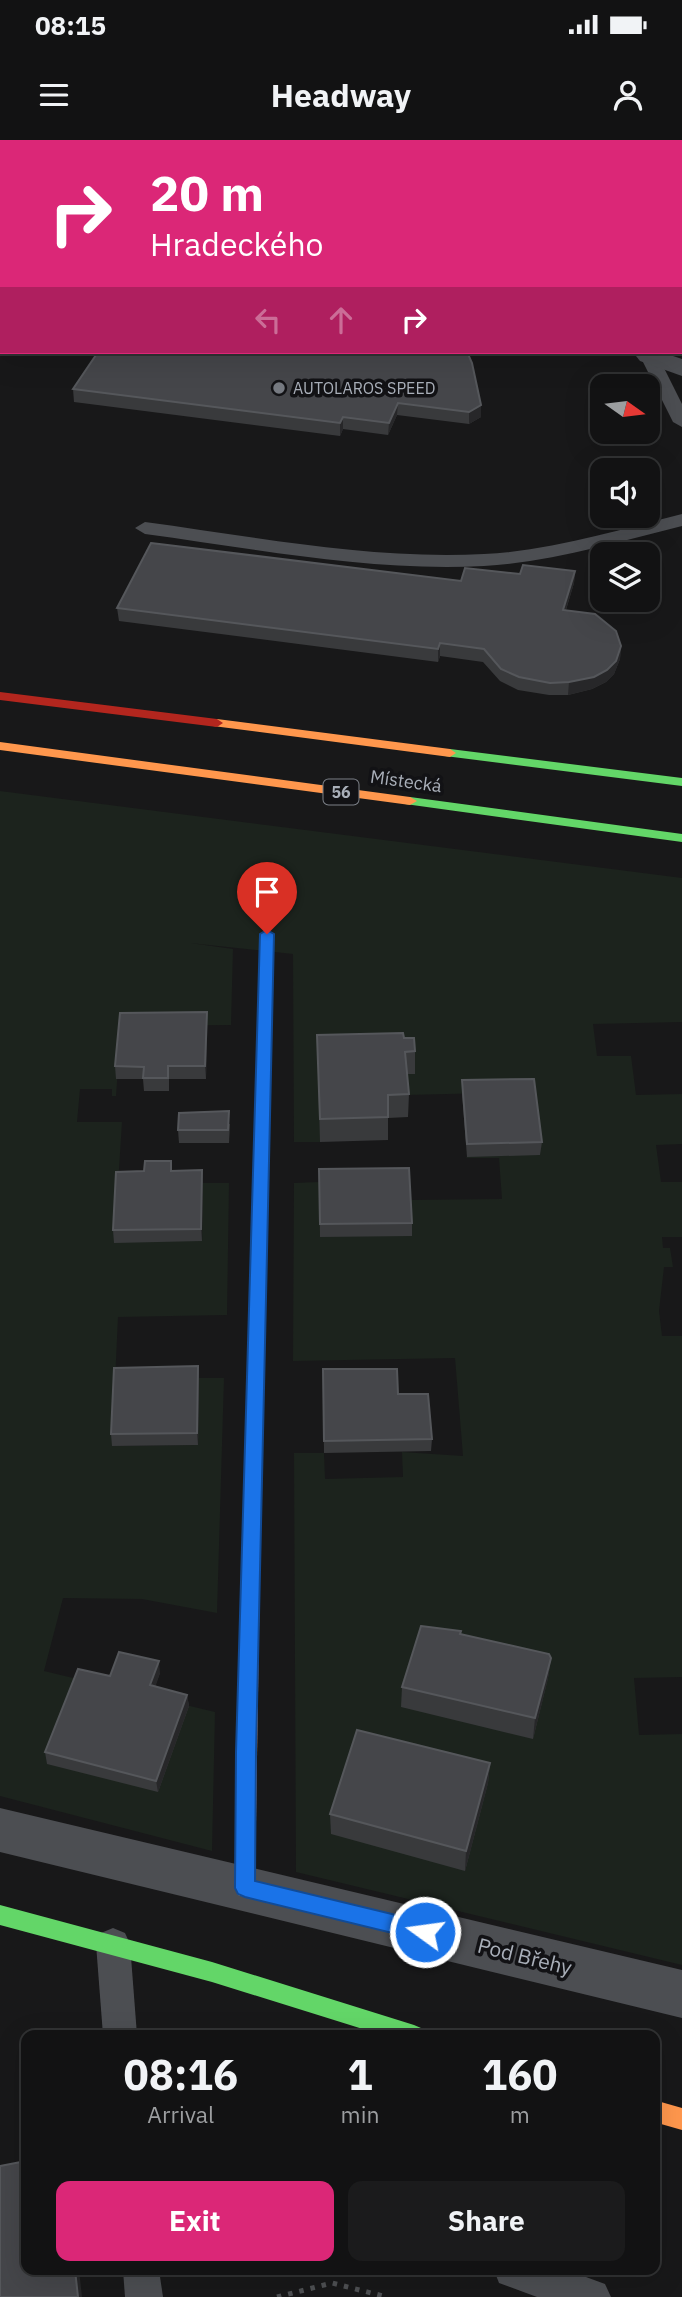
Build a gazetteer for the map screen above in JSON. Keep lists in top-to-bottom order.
{
  "streets": {
    "main road": ["Místecká", "56"],
    "street": ["Pod Břehy"]
  },
  "places": ["AUTOLAROS SPEED"],
  "north": "right",
  "page": {
    "status": "08:15",
    "header": "Headway",
    "turn": ["20 m", "Hradeckého"],
    "eta": [
      "08:16",
      "Arrival",
      "1",
      "min",
      "160",
      "m"
    ],
    "buttons": ["Exit", "Share"]
  }
}
